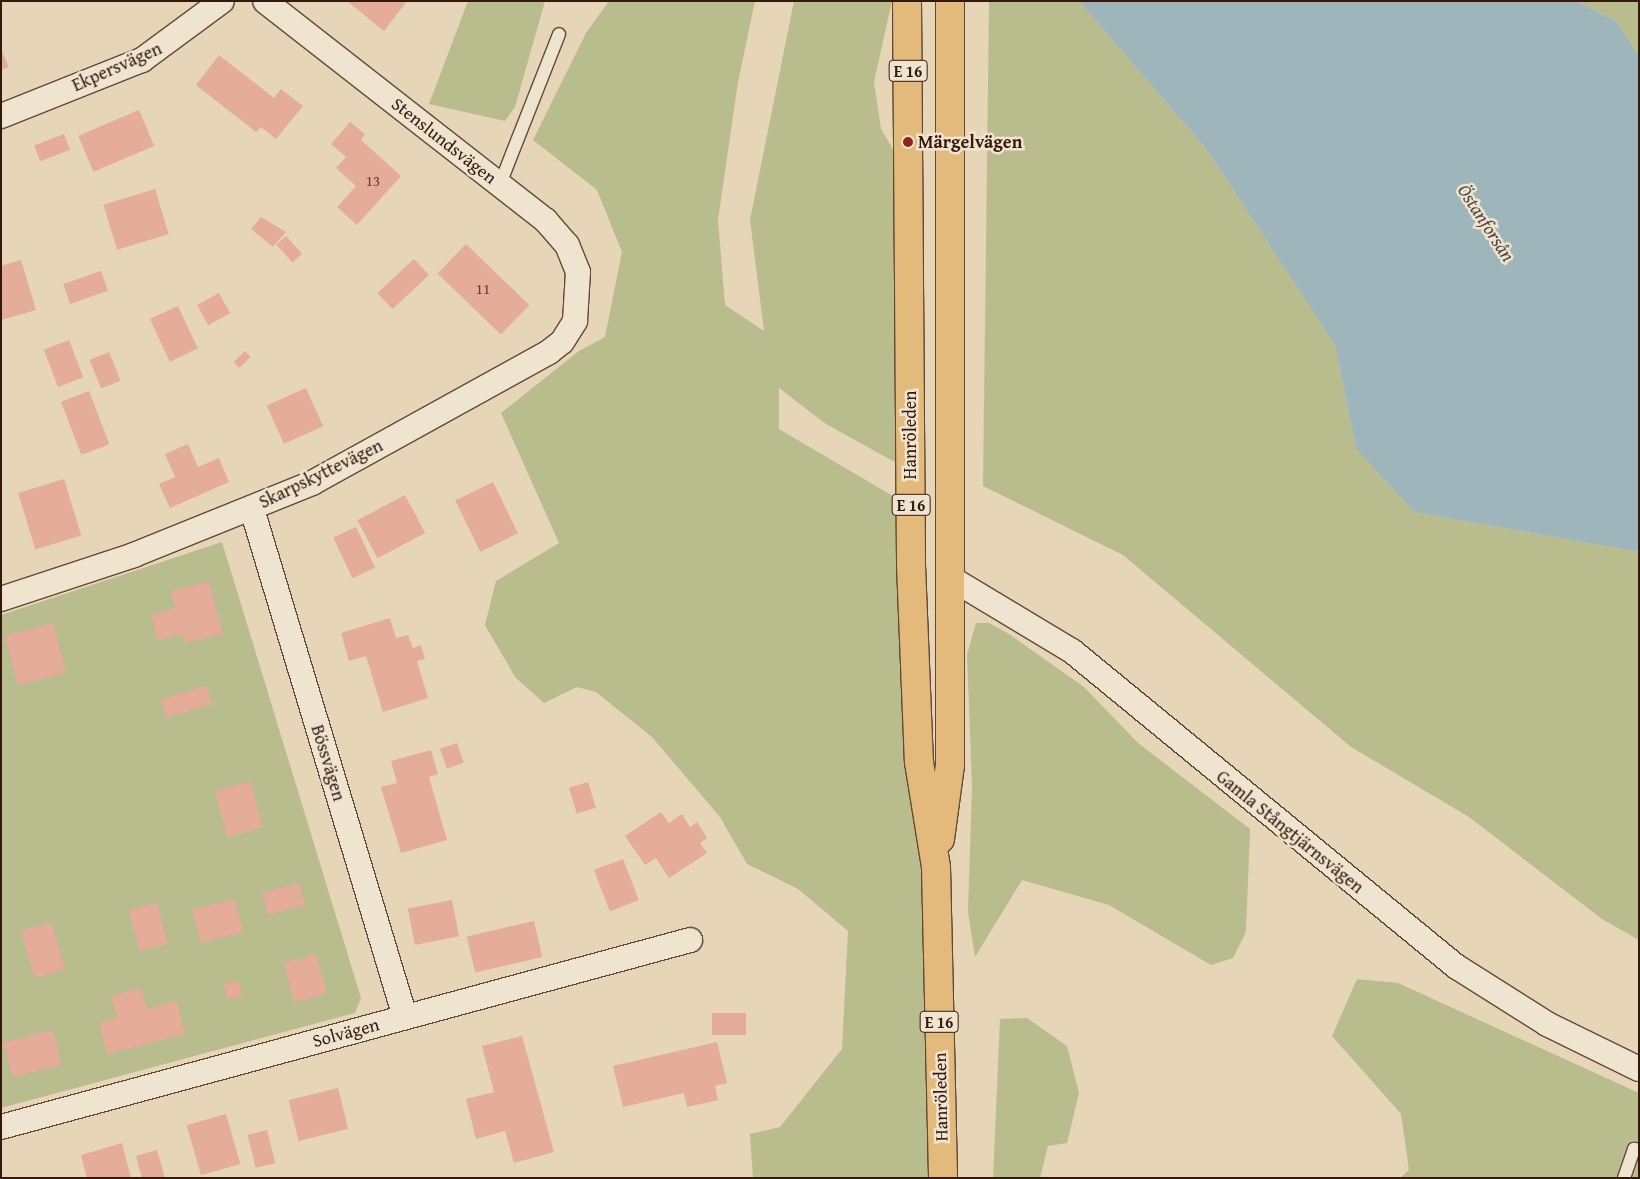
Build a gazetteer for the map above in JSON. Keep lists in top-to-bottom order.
{
  "streets": {
    "highway": ["E 16", "Hanröleden"],
    "street": [
      "Ekpersvägen",
      "Stenslundsvägen",
      "Skarpskyttevägen",
      "Bössvägen",
      "Gamla Stångtjärnsvägen",
      "Solvägen"
    ]
  },
  "crossings": [
    ["Stenslundsvägen", "Skarpskyttevägen"],
    ["Hanröleden", "Gamla Stångtjärnsvägen"],
    ["Skarpskyttevägen", "Bössvägen"],
    ["Bössvägen", "Solvägen"]
  ],
  "water": ["Östanforsån"],
  "places": ["Märgelvägen"],
  "house_numbers": ["13", "11"]
}
